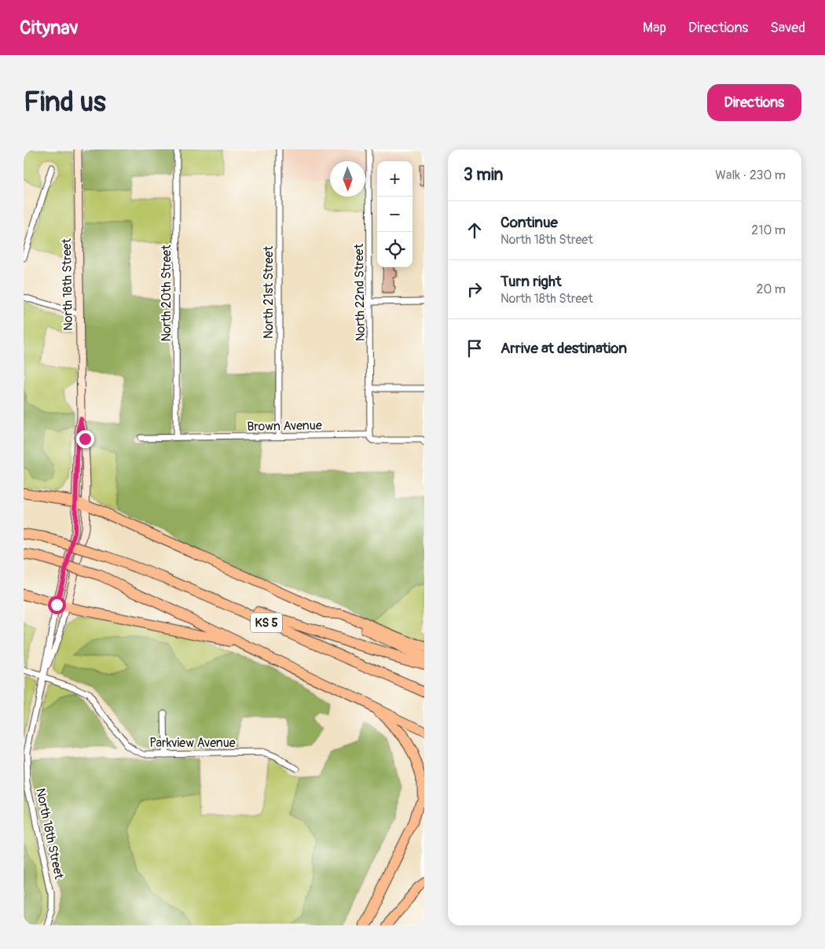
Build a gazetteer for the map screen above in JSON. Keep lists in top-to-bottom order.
{
  "streets": {
    "highway": ["KS 5"],
    "main road": ["North 18th Street"],
    "street": [
      "North 21st Street",
      "North 22nd Street",
      "North 20th Street",
      "Brown Avenue",
      "Parkview Avenue"
    ]
  },
  "crossings": [
    ["North 18th Street", "Parkview Avenue"],
    ["North 21st Street", "Brown Avenue"],
    ["North 22nd Street", "Brown Avenue"],
    ["North 20th Street", "Brown Avenue"]
  ],
  "north": "bottom",
  "page": {
    "header": "Citynav",
    "nav": ["Map", "Directions", "Saved"],
    "buttons": "Directions",
    "title": "Find us",
    "heading": ["3 min", "Walk · 230 m"],
    "map_buttons": ["+", "−"],
    "list": [
      ["Continue", "North 18th Street", "210 m"],
      ["Turn right", "North 18th Street", "20 m"],
      "Arrive at destination"
    ]
  }
}
